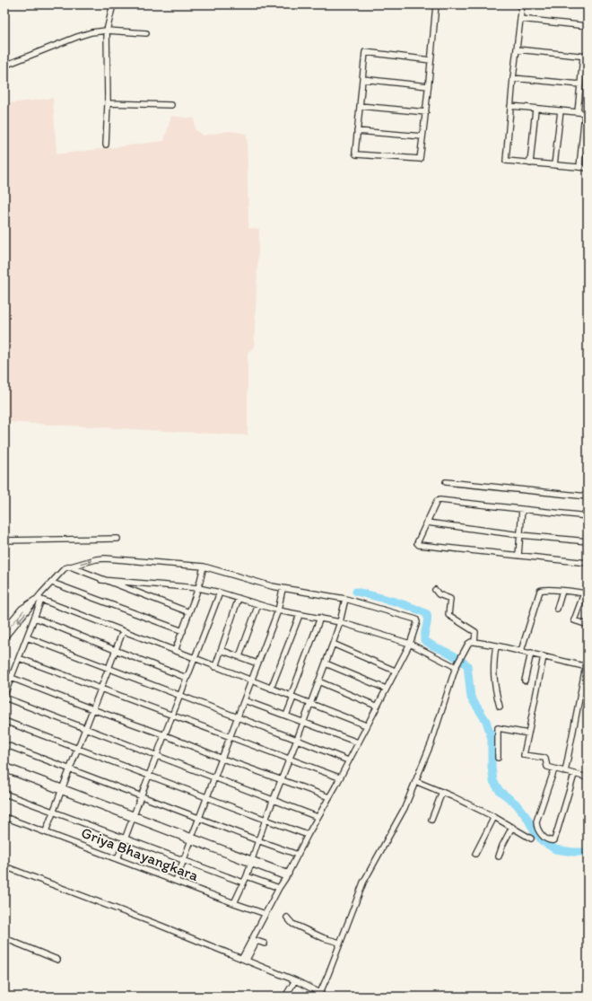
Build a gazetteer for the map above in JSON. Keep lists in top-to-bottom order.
{
  "streets": {
    "street": ["Griya Bhayangkara"]
  }
}
